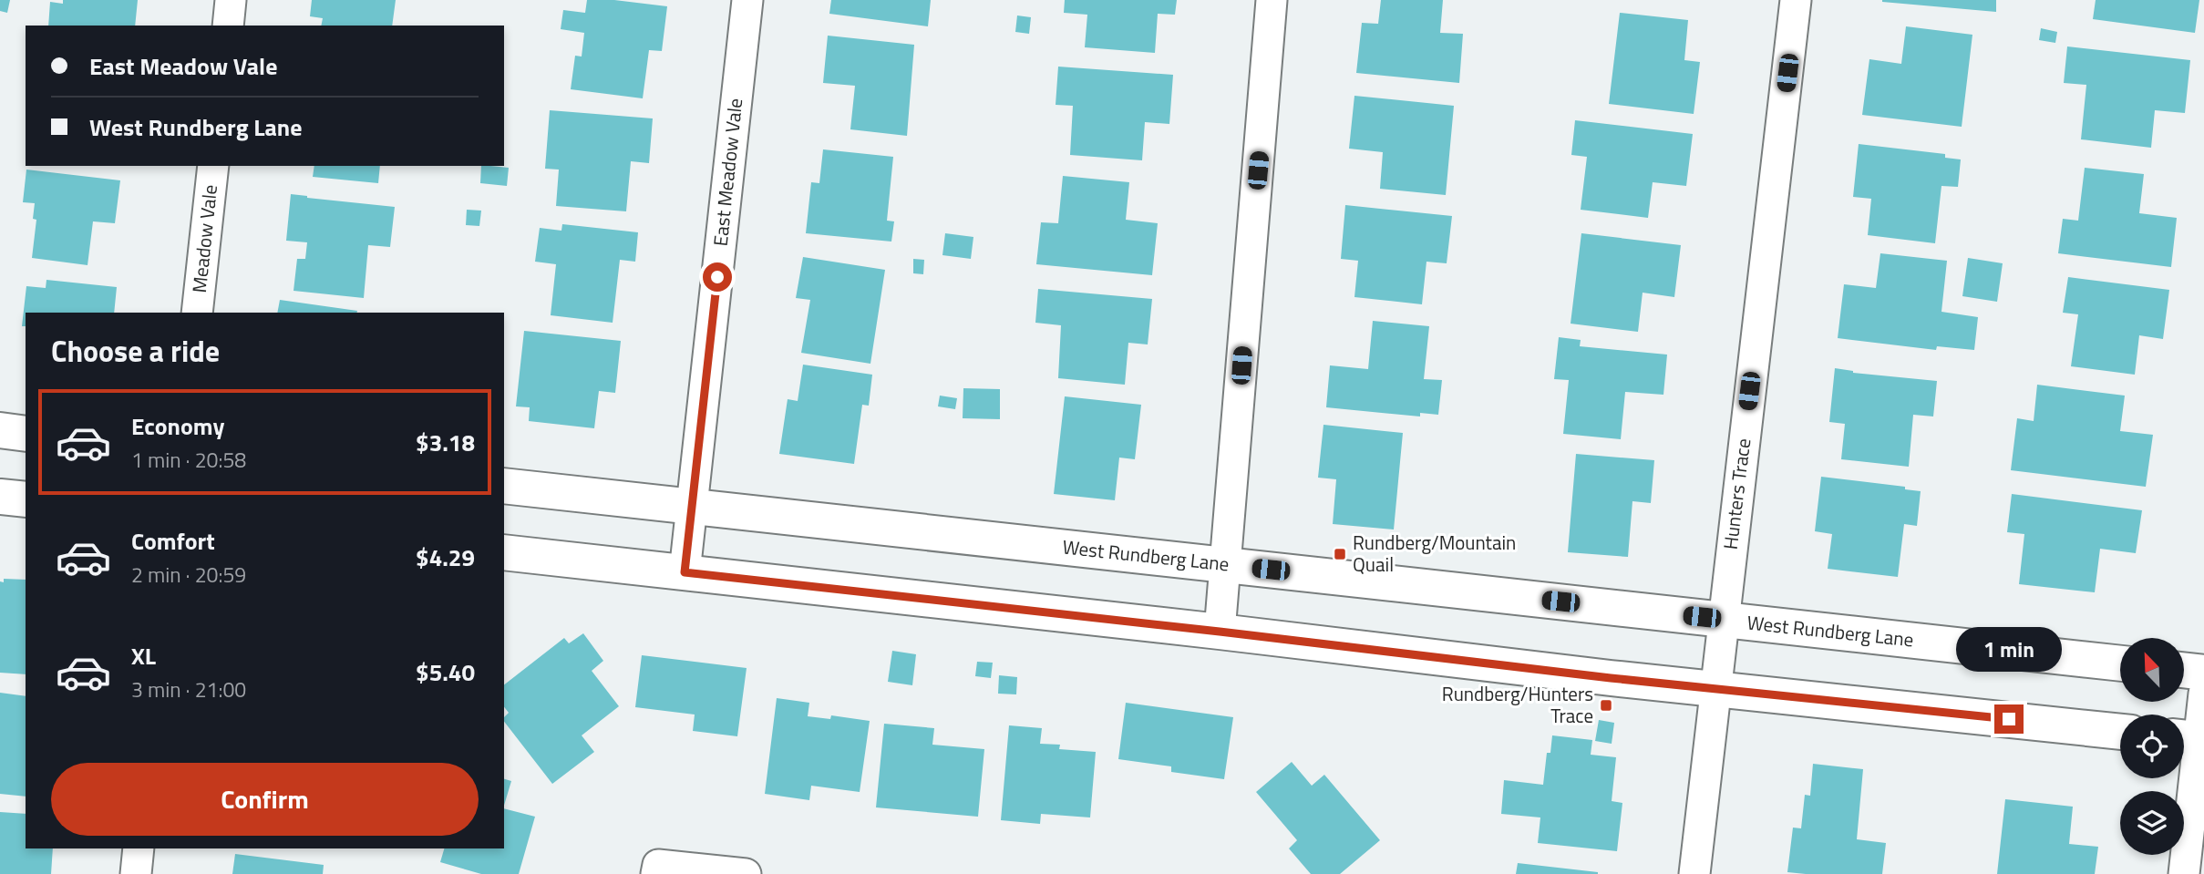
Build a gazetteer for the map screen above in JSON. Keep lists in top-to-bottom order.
{
  "streets": {
    "main road": ["West Rundberg Lane"],
    "street": ["East Meadow Vale", "Meadow Vale", "Hunters Trace"]
  },
  "crossings": [
    ["East Meadow Vale", "West Rundberg Lane"],
    ["Hunters Trace", "West Rundberg Lane"]
  ],
  "places": {
    "transit": ["Rundberg/Mountain Quail", "Rundberg/Hunters Trace"]
  },
  "north": "top left",
  "page": {
    "banner": ["East Meadow Vale", "West Rundberg Lane"],
    "heading": "Choose a ride",
    "list": [
      {
        "name": "Economy",
        "note": "1 min · 20:58",
        "value": "$3.18"
      },
      {
        "name": "Comfort",
        "note": "2 min · 20:59",
        "value": "$4.29"
      },
      {
        "name": "XL",
        "note": "3 min · 21:00",
        "value": "$5.40"
      }
    ],
    "bubble": "1 min",
    "buttons": "Confirm"
  }
}
